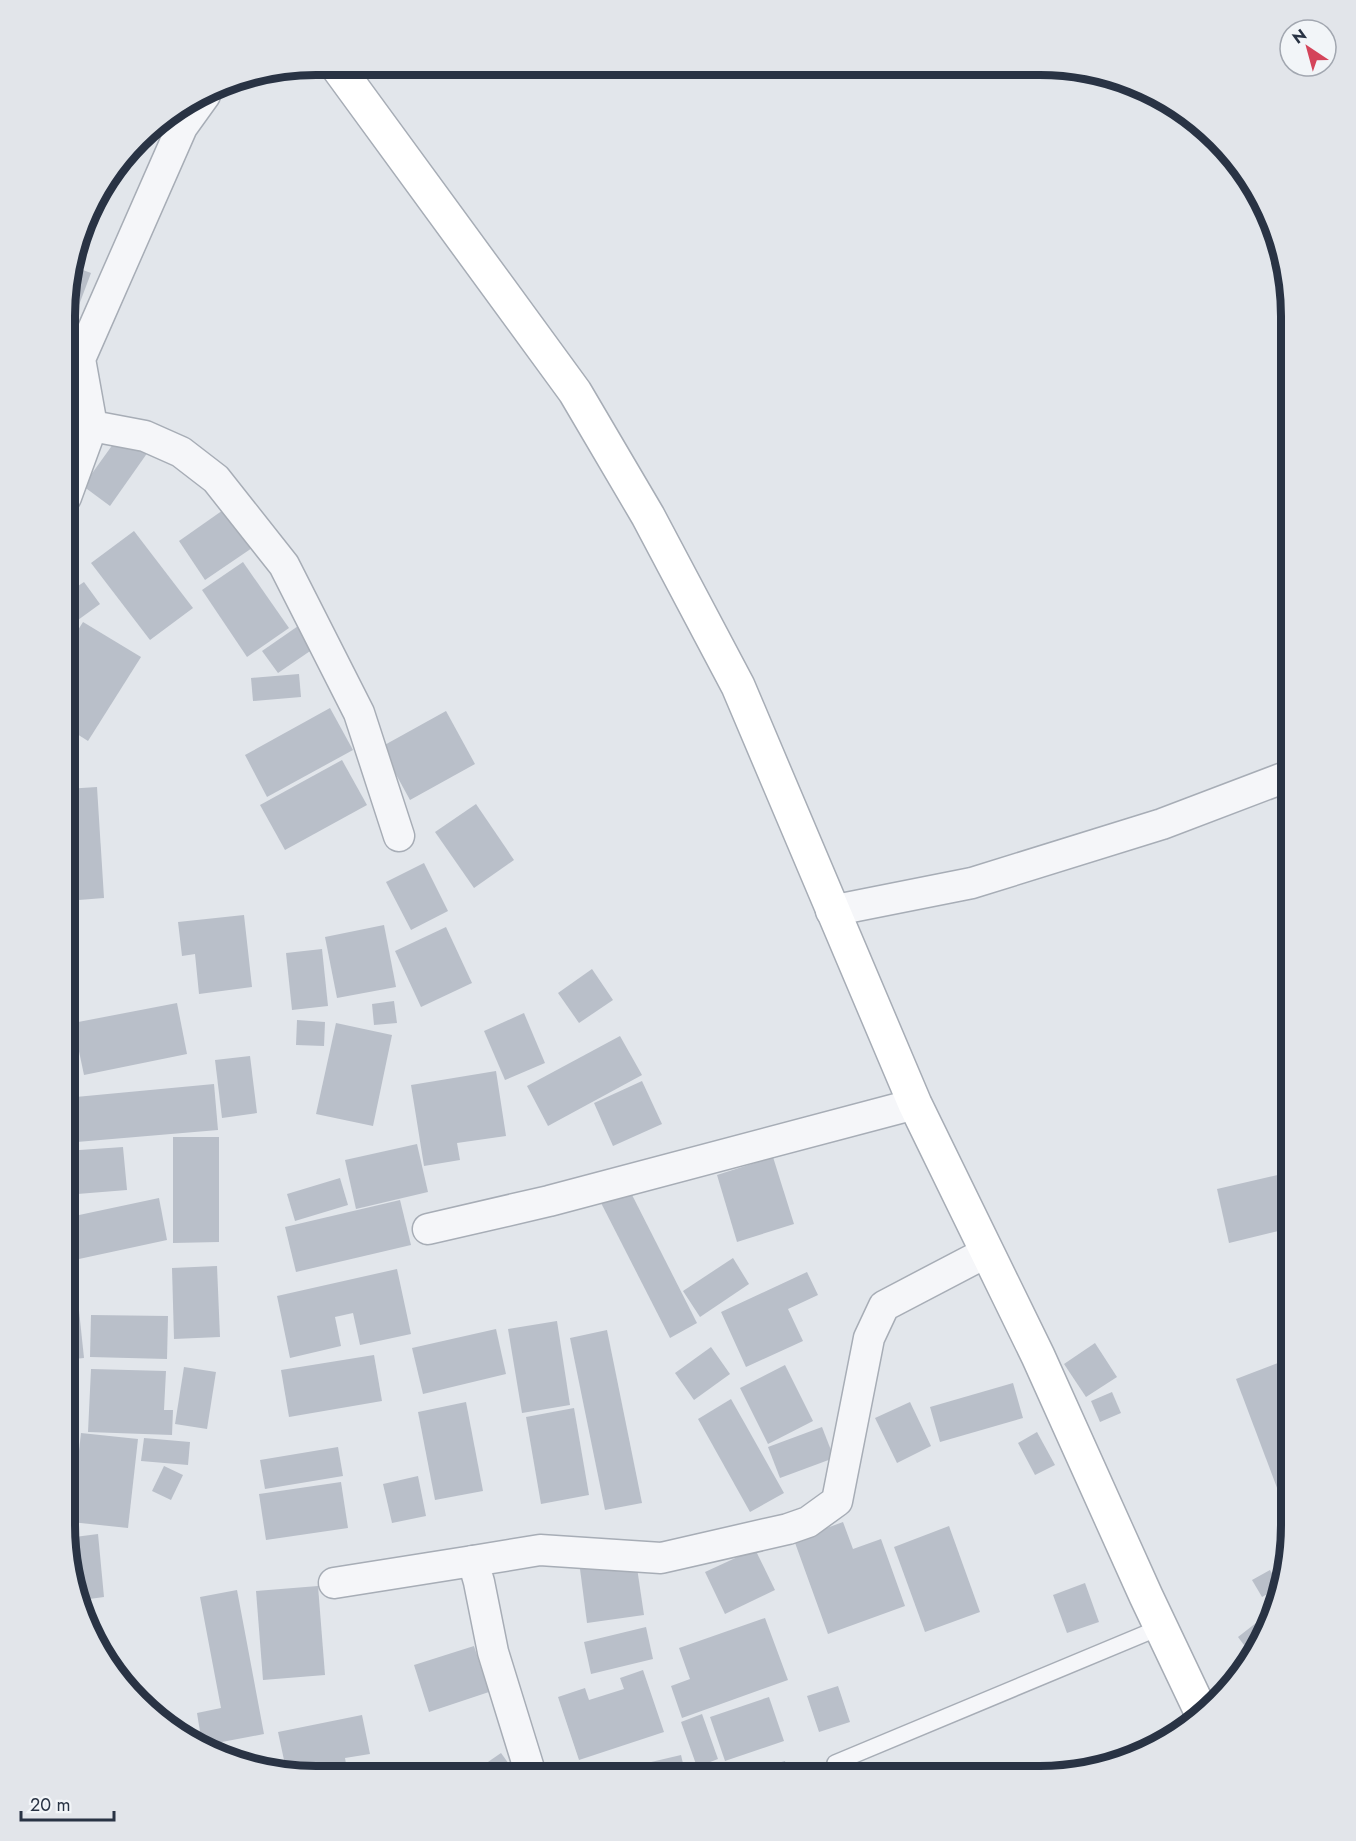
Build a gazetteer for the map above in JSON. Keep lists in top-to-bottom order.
{
  "scale_bar": "20 m",
  "north": "top left"
}
